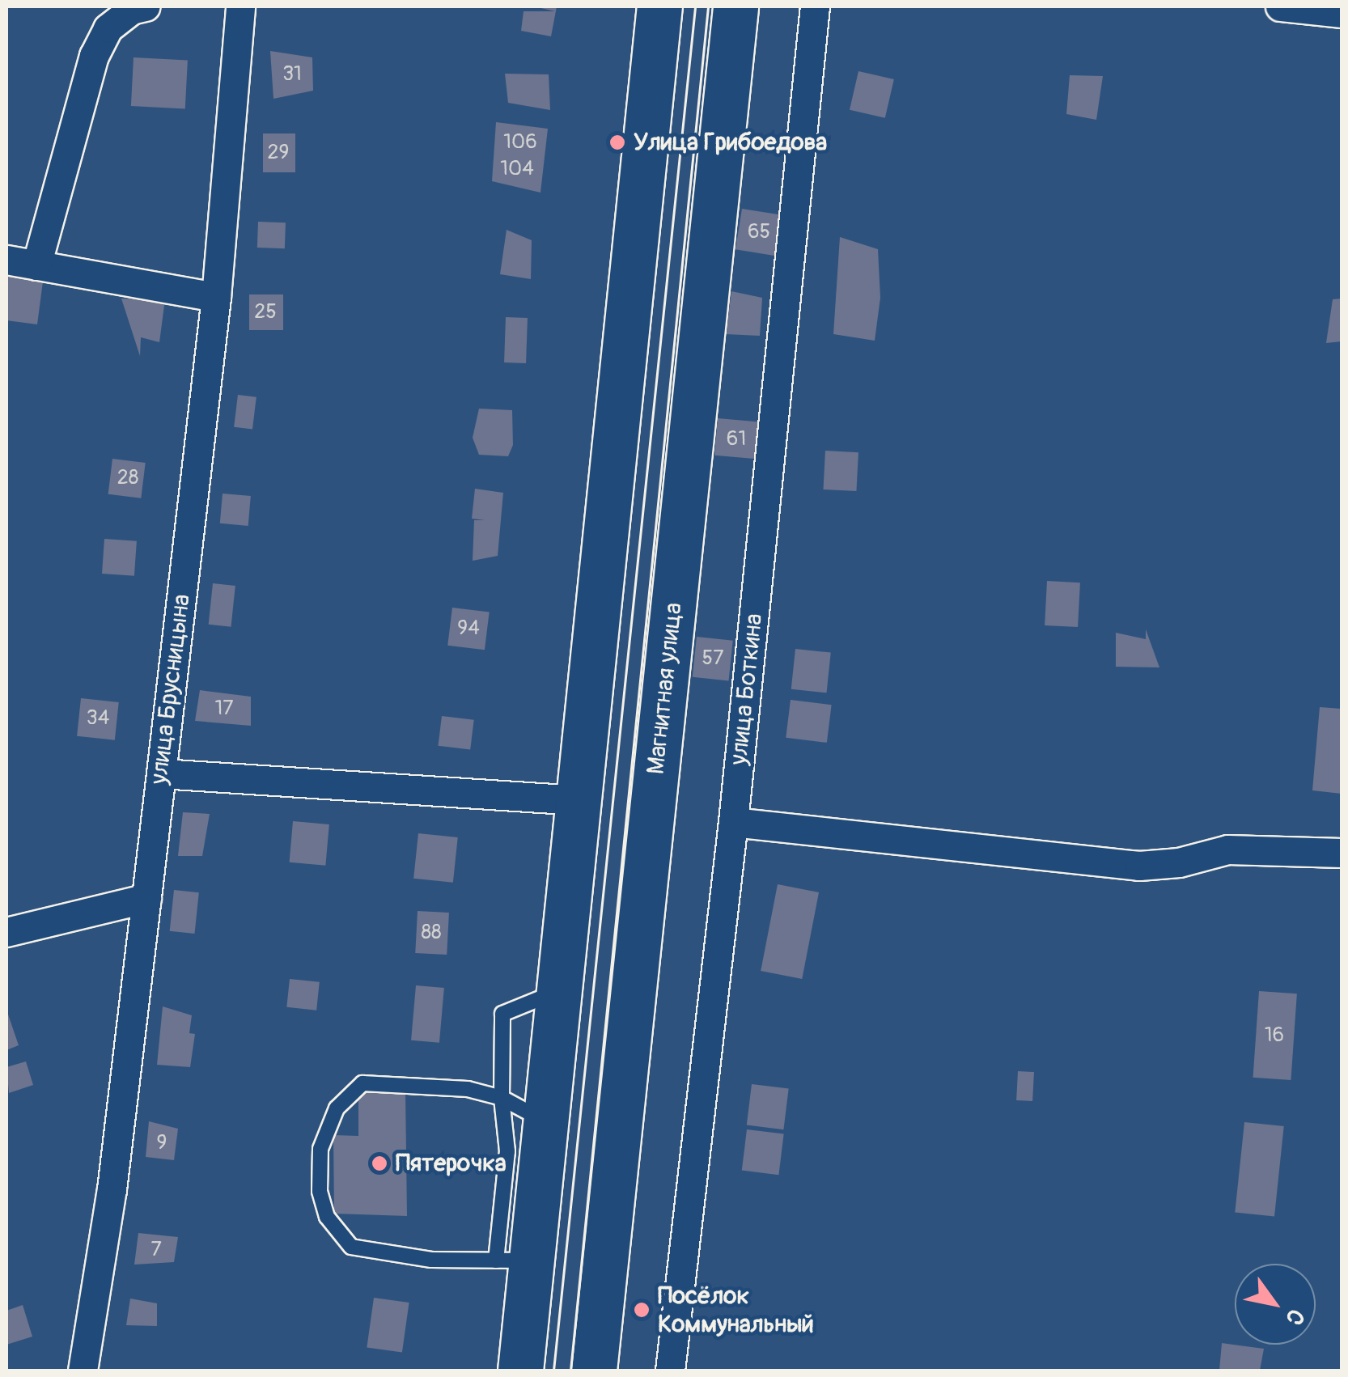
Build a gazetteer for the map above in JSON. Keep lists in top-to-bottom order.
{
  "streets": {
    "main road": ["Магнитная улица"],
    "street": ["улица Брусницына", "улица Боткина"]
  },
  "places": ["Улица Грибоедова", "Пятерочка", "Посёлок Коммунальный"],
  "house_numbers": [
    "31",
    "106",
    "29",
    "104",
    "65",
    "25",
    "61",
    "28",
    "94",
    "57",
    "17",
    "34",
    "88",
    "16",
    "9",
    "7"
  ],
  "north": "bottom right"
}
